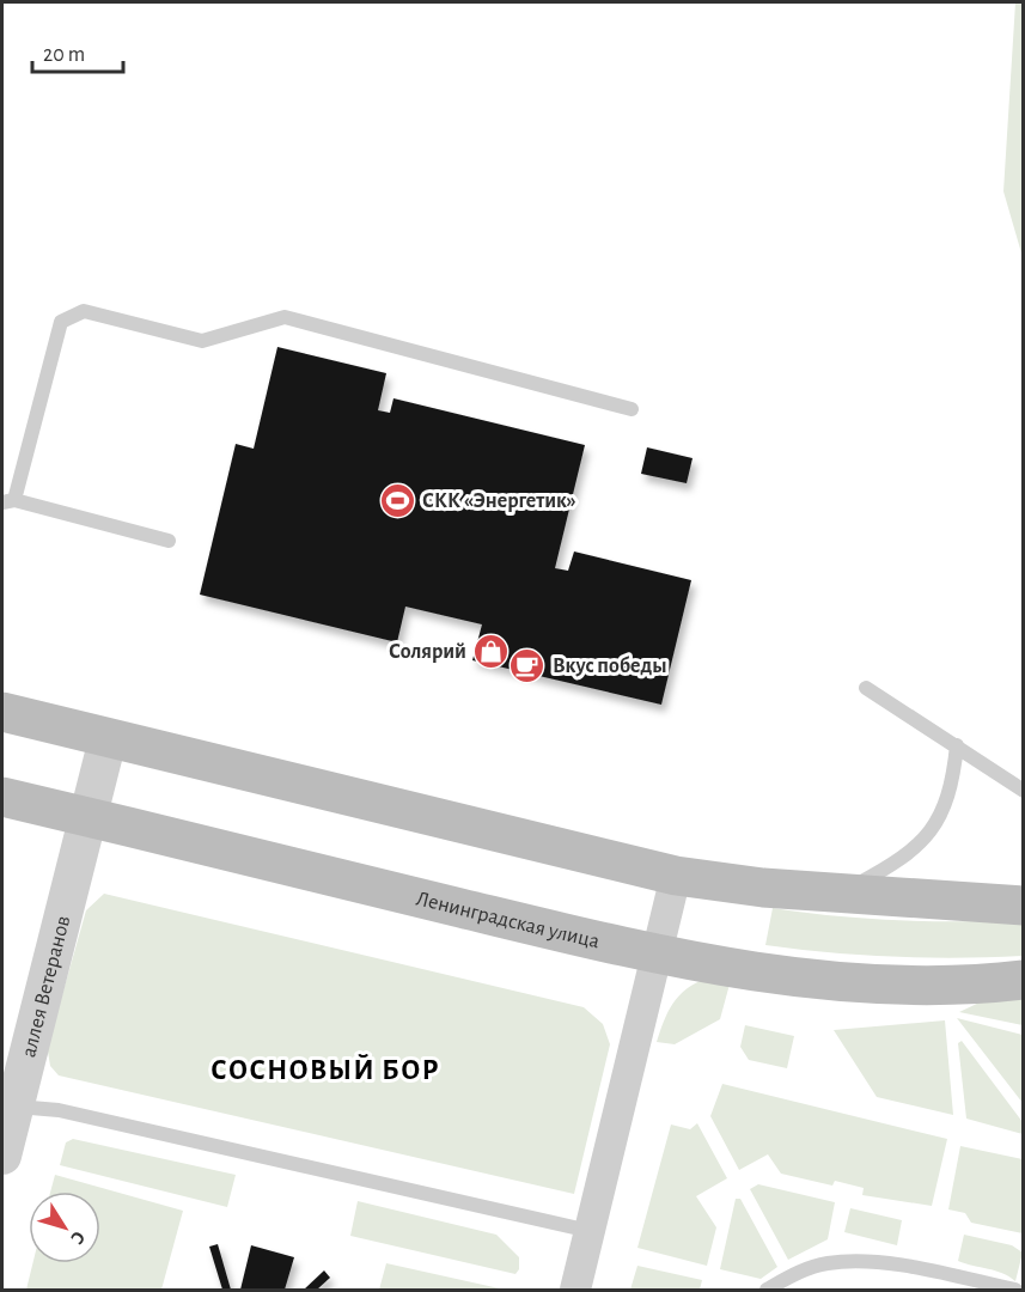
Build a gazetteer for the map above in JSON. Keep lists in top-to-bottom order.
{
  "streets": {
    "main road": ["Ленинградская улица"],
    "street": ["аллея Ветеранов"]
  },
  "crossings": [
    ["Ленинградская улица", "аллея Ветеранов"]
  ],
  "districts": ["СОСНОВЫЙ БОР"],
  "places": {
    "sports": ["СКК «Энергетик»"],
    "shop": ["Солярий"],
    "cafe": ["Вкус победы"]
  },
  "scale_bar": "20 m",
  "north": "bottom right"
}
